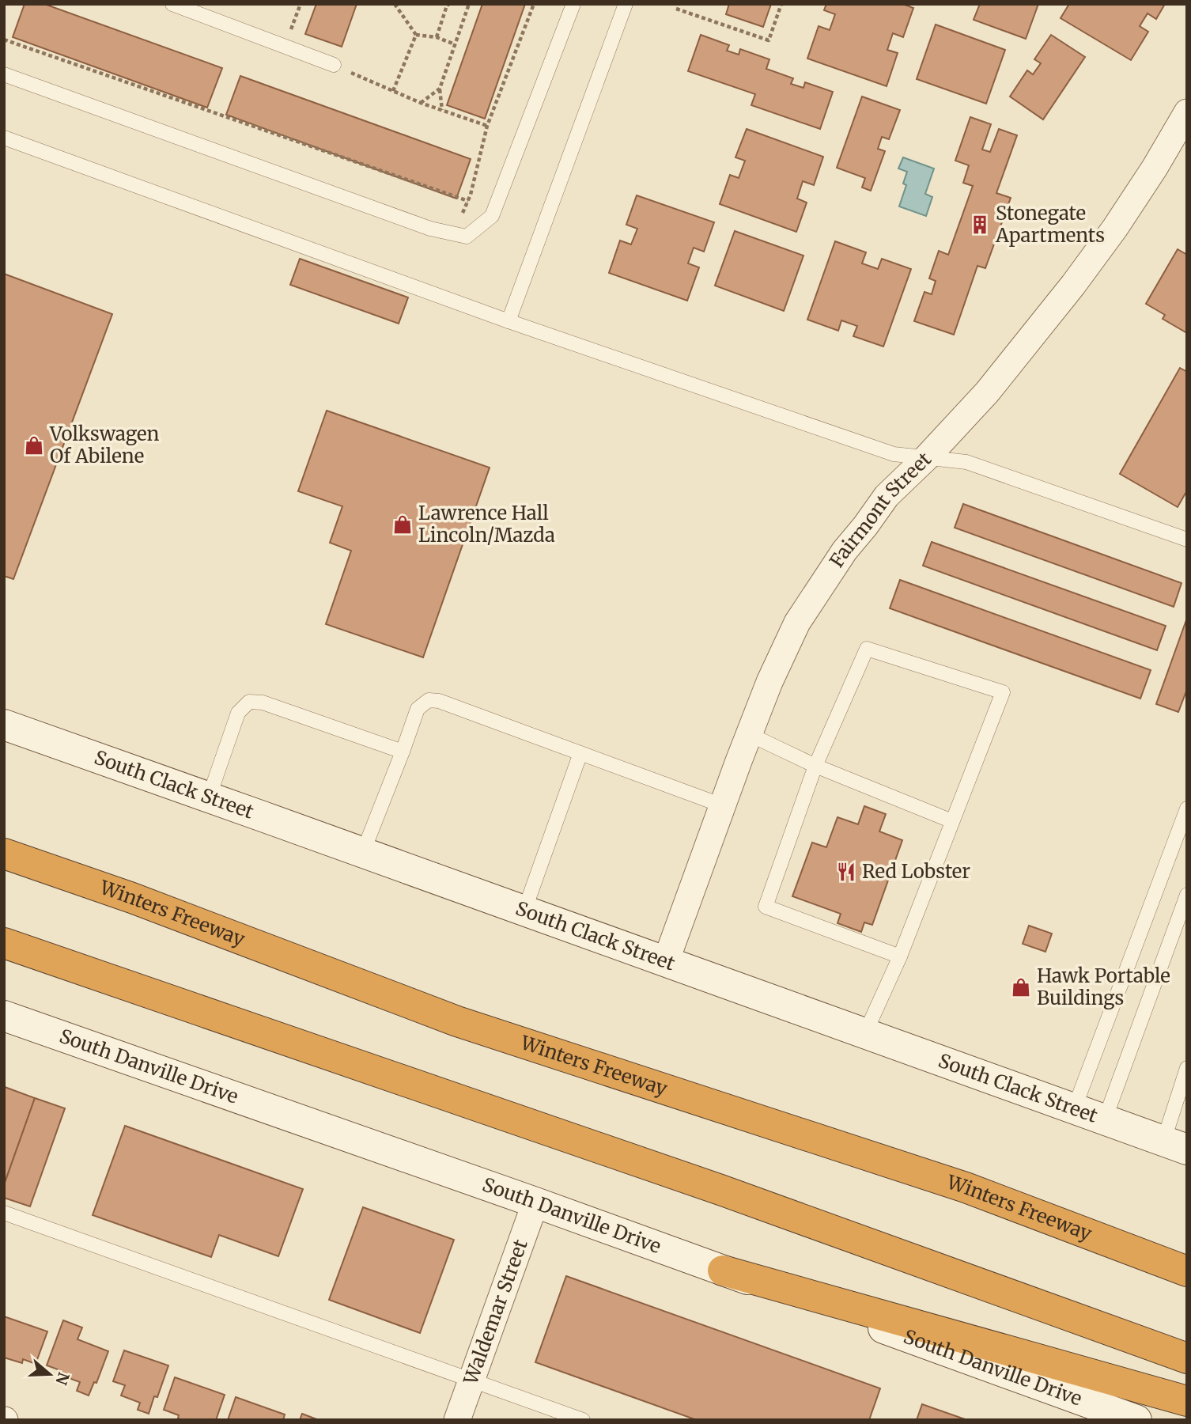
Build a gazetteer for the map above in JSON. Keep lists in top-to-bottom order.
{
  "streets": {
    "highway": ["Winters Freeway"],
    "main road": ["South Clack Street", "South Danville Drive"],
    "street": ["Fairmont Street", "Waldemar Street"]
  },
  "crossings": [
    ["Fairmont Street", "South Clack Street"],
    ["South Danville Drive", "Waldemar Street"]
  ],
  "places": {
    "building": ["Stonegate Apartments"],
    "shop": ["Volkswagen Of Abilene", "Lawrence Hall Lincoln/Mazda", "Hawk Portable Buildings"],
    "restaurant": ["Red Lobster"]
  },
  "north": "right"
}
